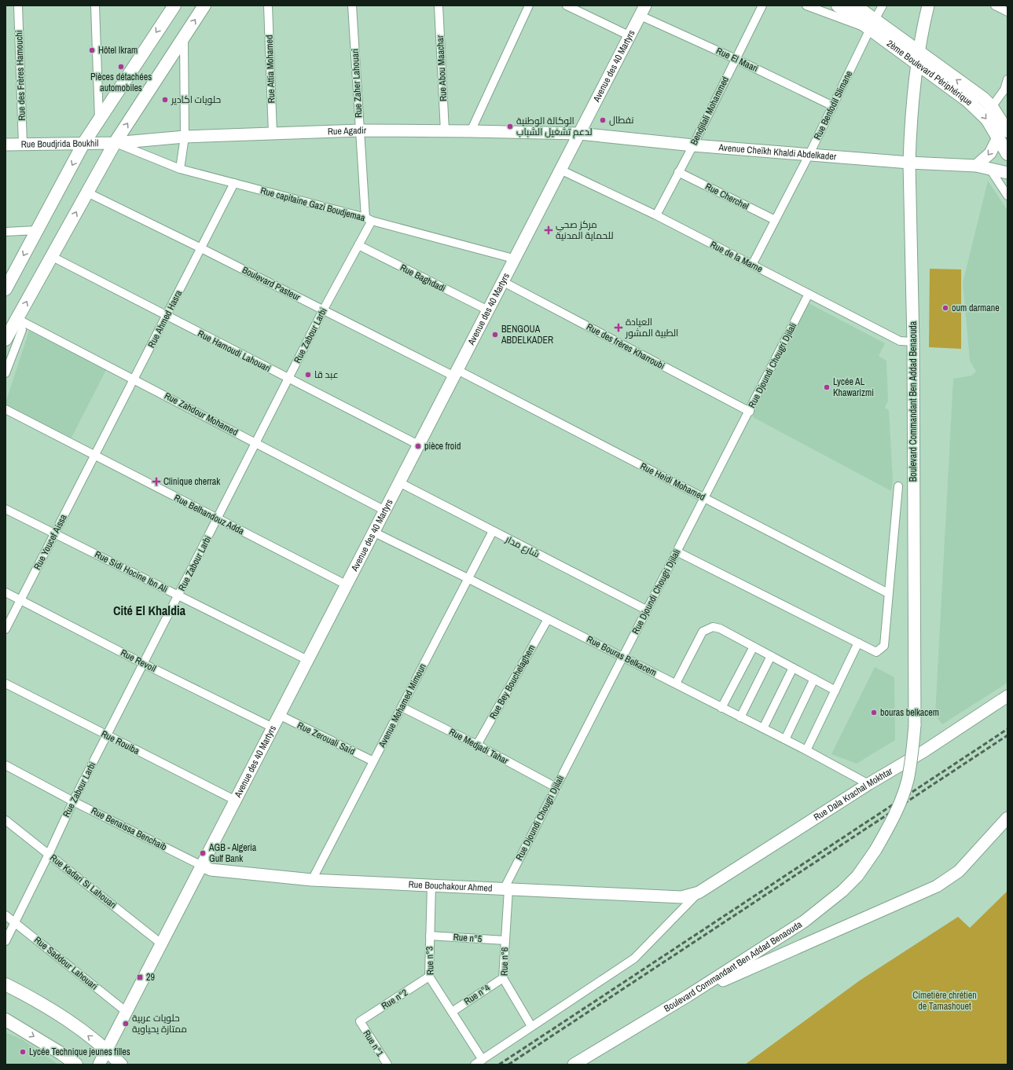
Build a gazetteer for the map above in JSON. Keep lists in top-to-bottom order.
{
  "streets": {
    "main road": ["2ème Boulevard Périphérique"],
    "street": [
      "Rue El Maari",
      "Avenue des 40 Martyrs",
      "Rue Abou Maachar",
      "Rue Attia Mohamed",
      "Rue des Frères Hamouchi",
      "Rue Zaher Lahouari",
      "Rue Benfodil Slimane",
      "Bendjilali Mohammed",
      "Rue Agadir",
      "Rue Boudjrida Boukhil",
      "Avenue Cheïkh Khaldi Abdelkader",
      "Rue Cherchel",
      "Rue capitaine Gazi Boudjemaa",
      "Rue de la Marne",
      "Rue Baghdadi",
      "Boulevard Pasteur",
      "Rue Ahmed Hasra",
      "Rue Zabour Larbi",
      "Rue des frères Kharroubi",
      "Rue Hamoudi Lahouari",
      "Rue Djoundi Chougri Djilali",
      "Boulevard Commandant Ben Addad Benaouda",
      "Rue Zahdour Mohamed",
      "Rue Heidi Mohamed",
      "Rue Belhandouz Adda",
      "Rue Youcef Aissa",
      "شارع مدار",
      "Rue Sidi Hocine Ibn Ali",
      "Rue Bouras Belkacem",
      "Rue Revoil",
      "Rue Bey Bouchelaghem",
      "Avenue Mohamed Mimoun",
      "Rue Zerouali Said",
      "Rue Rouiba",
      "Rue Medjadi Tahar",
      "Rue Dala Krachal Mokhtar",
      "Rue Benaissa Benchaib",
      "Rue Kadari Si Lahouari",
      "Rue Bouchakour Ahmed",
      "Rue n°5",
      "Rue n°3",
      "Rue n°6",
      "Rue Saddour Lahouari",
      "Rue n°4",
      "Rue n°2",
      "Rue n°1"
    ]
  },
  "crossings": [
    ["Rue El Maari", "Avenue des 40 Martyrs"],
    ["Rue El Maari", "Rue Benfodil Slimane"],
    ["Rue El Maari", "Bendjilali Mohammed"],
    ["Avenue des 40 Martyrs", "Rue Agadir"],
    ["Avenue des 40 Martyrs", "Avenue Cheïkh Khaldi Abdelkader"],
    ["Avenue des 40 Martyrs", "Rue capitaine Gazi Boudjemaa"],
    ["Avenue des 40 Martyrs", "Rue de la Marne"],
    ["Avenue des 40 Martyrs", "Rue Baghdadi"],
    ["Avenue des 40 Martyrs", "Boulevard Pasteur"],
    ["Avenue des 40 Martyrs", "Rue des frères Kharroubi"],
    ["Avenue des 40 Martyrs", "Rue Hamoudi Lahouari"],
    ["Avenue des 40 Martyrs", "Rue Zahdour Mohamed"],
    ["Avenue des 40 Martyrs", "Rue Heidi Mohamed"],
    ["Avenue des 40 Martyrs", "Rue Belhandouz Adda"],
    ["Avenue des 40 Martyrs", "شارع مدار"],
    ["Avenue des 40 Martyrs", "Rue Sidi Hocine Ibn Ali"],
    ["Avenue des 40 Martyrs", "Rue Bouras Belkacem"],
    ["Avenue des 40 Martyrs", "Rue Revoil"],
    ["Avenue des 40 Martyrs", "Rue Zerouali Said"],
    ["Avenue des 40 Martyrs", "Rue Rouiba"],
    ["Avenue des 40 Martyrs", "Rue Benaissa Benchaib"],
    ["Avenue des 40 Martyrs", "Rue Kadari Si Lahouari"],
    ["Avenue des 40 Martyrs", "Rue Bouchakour Ahmed"],
    ["Avenue des 40 Martyrs", "Rue Saddour Lahouari"],
    ["Rue Abou Maachar", "Rue Agadir"],
    ["Rue Attia Mohamed", "Rue Agadir"],
    ["2ème Boulevard Périphérique", "Rue Benfodil Slimane"],
    ["2ème Boulevard Périphérique", "Boulevard Commandant Ben Addad Benaouda"],
    ["Rue des Frères Hamouchi", "Rue Boudjrida Boukhil"],
    ["Rue Zaher Lahouari", "Rue Agadir"],
    ["Rue Zaher Lahouari", "Rue capitaine Gazi Boudjemaa"],
    ["Rue Zaher Lahouari", "Rue Zabour Larbi"],
    ["Rue Benfodil Slimane", "Avenue Cheïkh Khaldi Abdelkader"],
    ["Rue Benfodil Slimane", "Rue Cherchel"],
    ["Rue Benfodil Slimane", "Rue de la Marne"],
    ["Bendjilali Mohammed", "Avenue Cheïkh Khaldi Abdelkader"],
    ["Bendjilali Mohammed", "Rue Cherchel"],
    ["Bendjilali Mohammed", "Rue de la Marne"],
    ["Rue Agadir", "Rue Boudjrida Boukhil"],
    ["Rue Agadir", "Avenue Cheïkh Khaldi Abdelkader"],
    ["Rue Agadir", "Rue capitaine Gazi Boudjemaa"],
    ["Rue Boudjrida Boukhil", "Rue capitaine Gazi Boudjemaa"],
    ["Avenue Cheïkh Khaldi Abdelkader", "Boulevard Commandant Ben Addad Benaouda"],
    ["Rue capitaine Gazi Boudjemaa", "Rue Ahmed Hasra"],
    ["Rue capitaine Gazi Boudjemaa", "Rue Zabour Larbi"],
    ["Rue de la Marne", "Rue Djoundi Chougri Djilali"],
    ["Rue de la Marne", "Boulevard Commandant Ben Addad Benaouda"],
    ["Rue Baghdadi", "Rue Zabour Larbi"],
    ["Boulevard Pasteur", "Rue Ahmed Hasra"],
    ["Boulevard Pasteur", "Rue Zabour Larbi"],
    ["Boulevard Pasteur", "Rue Heidi Mohamed"],
    ["Rue Ahmed Hasra", "Rue Hamoudi Lahouari"],
    ["Rue Ahmed Hasra", "Rue Zahdour Mohamed"],
    ["Rue Ahmed Hasra", "Rue Belhandouz Adda"],
    ["Rue Ahmed Hasra", "Rue Youcef Aissa"],
    ["Rue Zabour Larbi", "Rue Hamoudi Lahouari"],
    ["Rue Zabour Larbi", "Rue Zahdour Mohamed"],
    ["Rue Zabour Larbi", "Rue Belhandouz Adda"],
    ["Rue Zabour Larbi", "Rue Sidi Hocine Ibn Ali"],
    ["Rue Zabour Larbi", "Rue Revoil"],
    ["Rue Zabour Larbi", "Rue Rouiba"],
    ["Rue Zabour Larbi", "Rue Benaissa Benchaib"],
    ["Rue Zabour Larbi", "Rue Kadari Si Lahouari"],
    ["Rue Zabour Larbi", "Rue Saddour Lahouari"],
    ["Rue des frères Kharroubi", "Rue Djoundi Chougri Djilali"],
    ["Rue Djoundi Chougri Djilali", "Rue Heidi Mohamed"],
    ["Rue Djoundi Chougri Djilali", "شارع مدار"],
    ["Rue Djoundi Chougri Djilali", "Rue Bouras Belkacem"],
    ["Rue Djoundi Chougri Djilali", "Rue Medjadi Tahar"],
    ["Rue Djoundi Chougri Djilali", "Rue Bouchakour Ahmed"],
    ["Rue Djoundi Chougri Djilali", "Rue n°6"],
    ["Rue Belhandouz Adda", "Rue Youcef Aissa"],
    ["Rue Youcef Aissa", "Rue Sidi Hocine Ibn Ali"],
    ["Rue Youcef Aissa", "Rue Revoil"],
    ["شارع مدار", "Avenue Mohamed Mimoun"],
    ["Rue Bouras Belkacem", "Rue Bey Bouchelaghem"],
    ["Rue Bouras Belkacem", "Avenue Mohamed Mimoun"],
    ["Rue Bouras Belkacem", "Rue Dala Krachal Mokhtar"],
    ["Rue Bey Bouchelaghem", "Rue Medjadi Tahar"],
    ["Avenue Mohamed Mimoun", "Rue Zerouali Said"],
    ["Avenue Mohamed Mimoun", "Rue Medjadi Tahar"],
    ["Avenue Mohamed Mimoun", "Rue Bouchakour Ahmed"],
    ["Rue Dala Krachal Mokhtar", "Rue Bouchakour Ahmed"],
    ["Rue Benaissa Benchaib", "Rue Bouchakour Ahmed"],
    ["Rue Bouchakour Ahmed", "Rue n°3"],
    ["Rue Bouchakour Ahmed", "Rue n°6"],
    ["Rue n°5", "Rue n°3"],
    ["Rue n°5", "Rue n°6"],
    ["Rue n°3", "Rue n°4"],
    ["Rue n°3", "Rue n°2"],
    ["Rue n°6", "Rue n°4"],
    ["Rue n°2", "Rue n°1"]
  ],
  "districts": ["Cité El Khaldia"],
  "parks": ["Cimetière chrétien de Tamashouet"],
  "places": {
    "other": [
      "Hôtel Ikram",
      "Pièces détachées automobiles",
      "حلويات اكادير",
      "نفطال",
      "الوكالة الوطنية لدعم تشغيل الشباب",
      "oum darmane",
      "BENGOUA ABDELKADER",
      "عبد قا",
      "Lycée AL Khawarizmi",
      "pièce froid",
      "bouras belkacem",
      "AGB - Algeria Gulf Bank",
      "حلويات عربية ممتازة يحياوية",
      "Lycée Technique jeunes filles"
    ],
    "health": ["مركز صحي للحماية المدنية", "العيادة الطبية المشور", "Clinique cherrak"],
    "transit": ["29"]
  }
}
